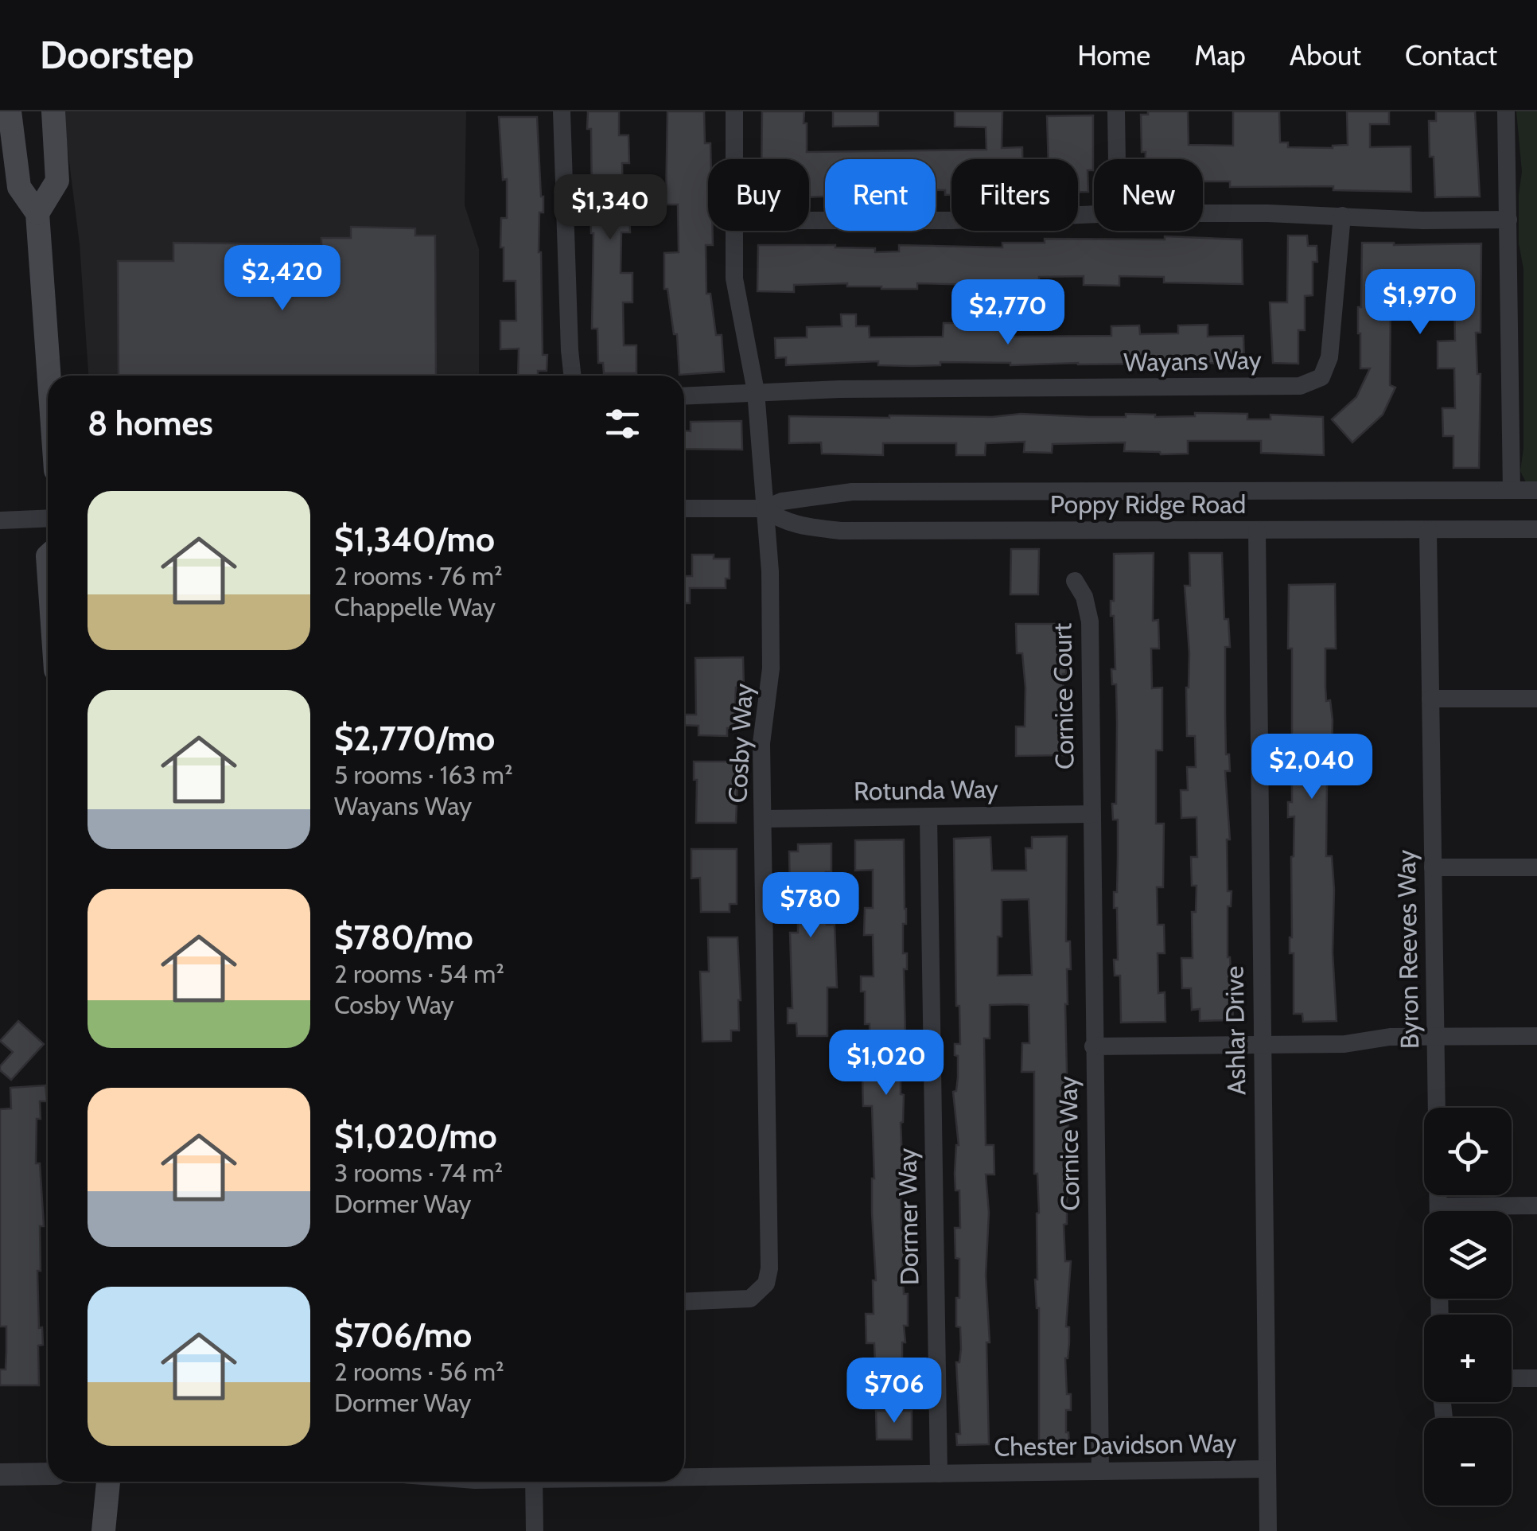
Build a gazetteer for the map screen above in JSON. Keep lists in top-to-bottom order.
{
  "streets": {
    "street": [
      "Wayans Way",
      "Poppy Ridge Road",
      "Cornice Court",
      "Cosby Way",
      "Rotunda Way",
      "Byron Reeves Way",
      "Ashlar Drive",
      "Cornice Way",
      "Dormer Way",
      "Chester Davidson Way"
    ]
  },
  "crossings": [
    ["Wayans Way", "Cosby Way"],
    ["Poppy Ridge Road", "Cosby Way"],
    ["Poppy Ridge Road", "Byron Reeves Way"],
    ["Poppy Ridge Road", "Ashlar Drive"],
    ["Cornice Court", "Rotunda Way"],
    ["Cornice Court", "Cornice Way"],
    ["Cosby Way", "Rotunda Way"],
    ["Rotunda Way", "Cornice Way"],
    ["Rotunda Way", "Dormer Way"],
    ["Ashlar Drive", "Chester Davidson Way"],
    ["Cornice Way", "Chester Davidson Way"],
    ["Dormer Way", "Chester Davidson Way"]
  ],
  "page": {
    "header": "Doorstep",
    "nav": [
      "Home",
      "Map",
      "About",
      "Contact"
    ],
    "chip": [
      "Buy",
      "Rent",
      "Filters",
      "New"
    ],
    "price": [
      "$1,340",
      "$2,420",
      "$1,970",
      "$2,770",
      "$2,040",
      "$780",
      "$1,020",
      "$706"
    ],
    "heading": "8 homes",
    "list": [
      {
        "name": "$1,340/mo",
        "note": "2 rooms · 76 m² · Chappelle Way"
      },
      {
        "name": "$2,770/mo",
        "note": "5 rooms · 163 m² · Wayans Way"
      },
      {
        "name": "$780/mo",
        "note": "2 rooms · 54 m² · Cosby Way"
      },
      {
        "name": "$1,020/mo",
        "note": "3 rooms · 74 m² · Dormer Way"
      },
      {
        "name": "$706/mo",
        "note": "2 rooms · 56 m² · Dormer Way"
      }
    ],
    "map_buttons": ["+", "−"]
  }
}
